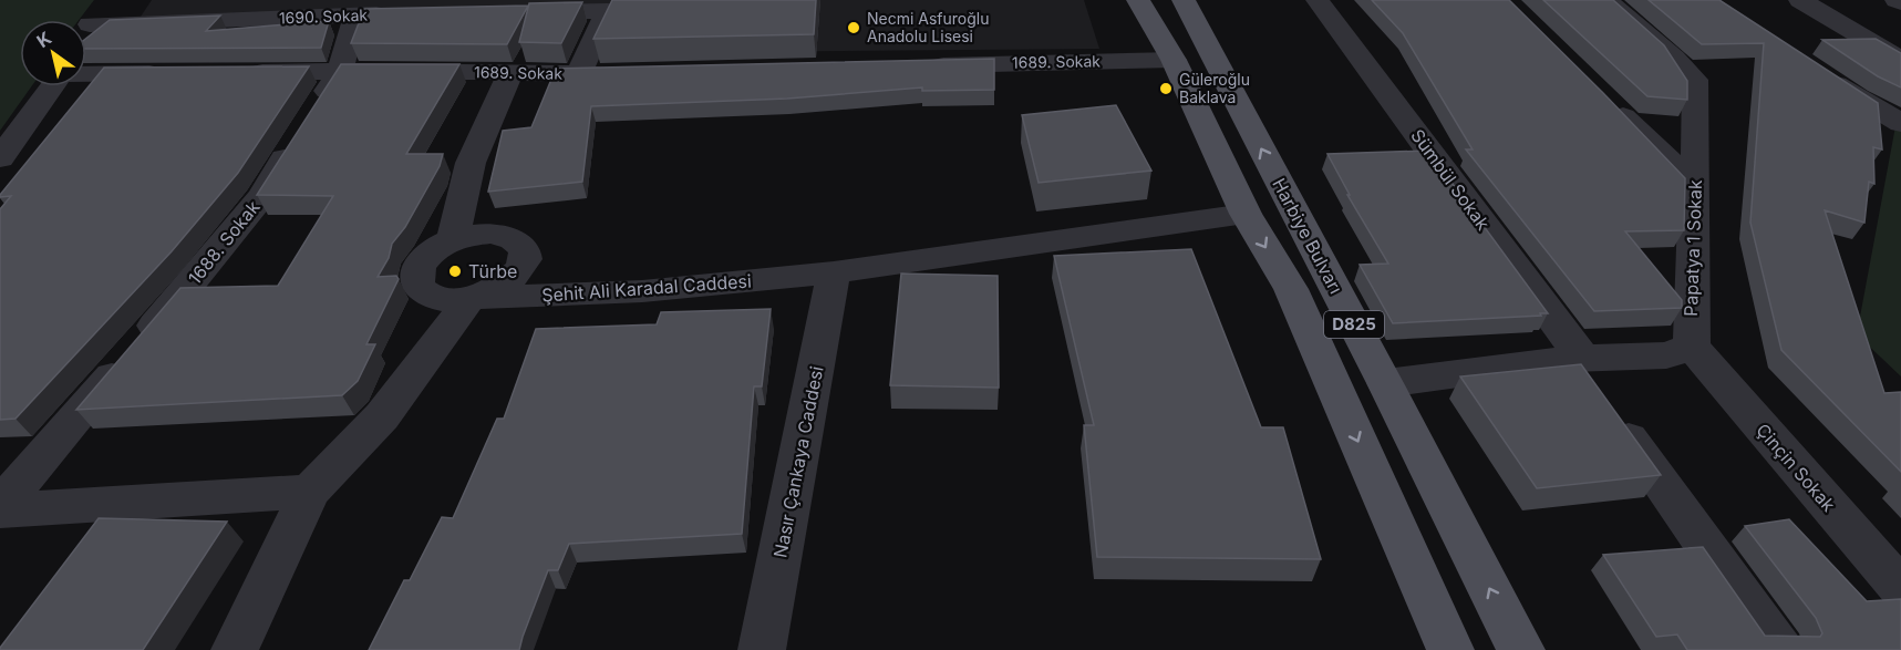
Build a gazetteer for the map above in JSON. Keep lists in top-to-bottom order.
{
  "streets": {
    "main road": ["Harbiye Bulvarı", "D825"],
    "street": [
      "1690. Sokak",
      "1689. Sokak",
      "Sümbül Sokak",
      "1688. Sokak",
      "Papatya 1 Sokak",
      "Şehit Ali Karadal Caddesi",
      "Nasır Çankaya Caddesi",
      "Çinçin Sokak"
    ]
  },
  "crossings": [
    ["1690. Sokak", "1688. Sokak"],
    ["1689. Sokak", "1688. Sokak"],
    ["1689. Sokak", "D825"],
    ["Papatya 1 Sokak", "Çinçin Sokak"],
    ["Şehit Ali Karadal Caddesi", "D825"],
    ["Şehit Ali Karadal Caddesi", "Nasır Çankaya Caddesi"]
  ],
  "places": ["Necmi Asfuroğlu Anadolu Lisesi", "Güleroğlu Baklava", "Türbe"],
  "north": "top left"
}
